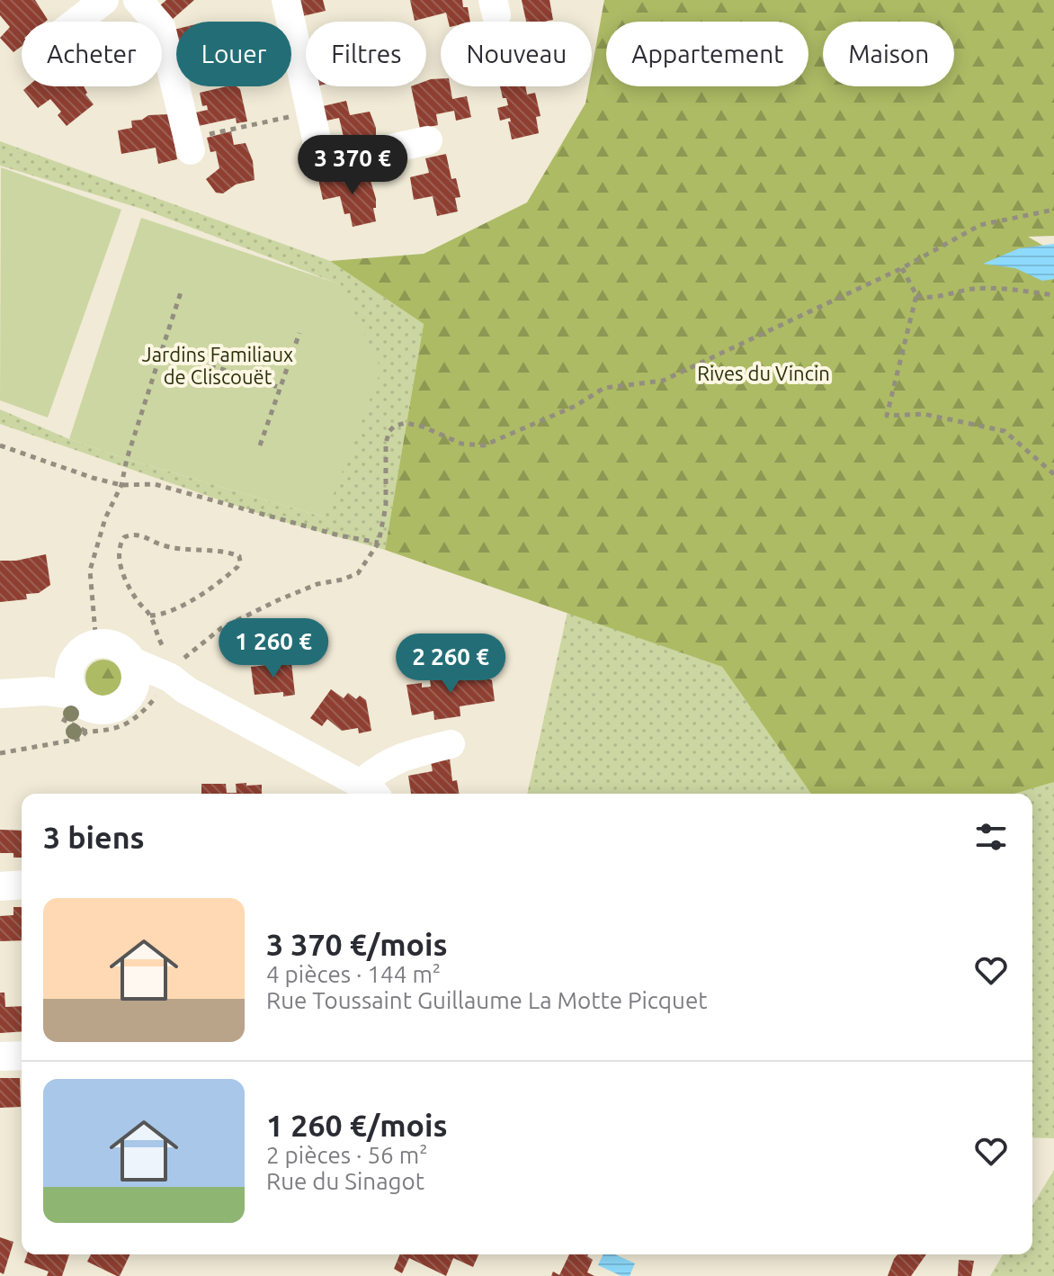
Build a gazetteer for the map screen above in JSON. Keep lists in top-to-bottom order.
{
  "parks": ["Jardins Familiaux de Cliscouët", "Rives du Vincin"],
  "page": {
    "chip": [
      "Acheter",
      "Louer",
      "Filtres",
      "Nouveau",
      "Appartement",
      "Maison"
    ],
    "price": ["3 370 €", "1 260 €", "2 260 €"],
    "heading": "3 biens",
    "list": [
      {
        "name": "3 370 €/mois",
        "note": "4 pièces · 144 m² · Rue Toussaint Guillaume La Motte Picquet"
      },
      {
        "name": "1 260 €/mois",
        "note": "2 pièces · 56 m² · Rue du Sinagot"
      }
    ]
  }
}
